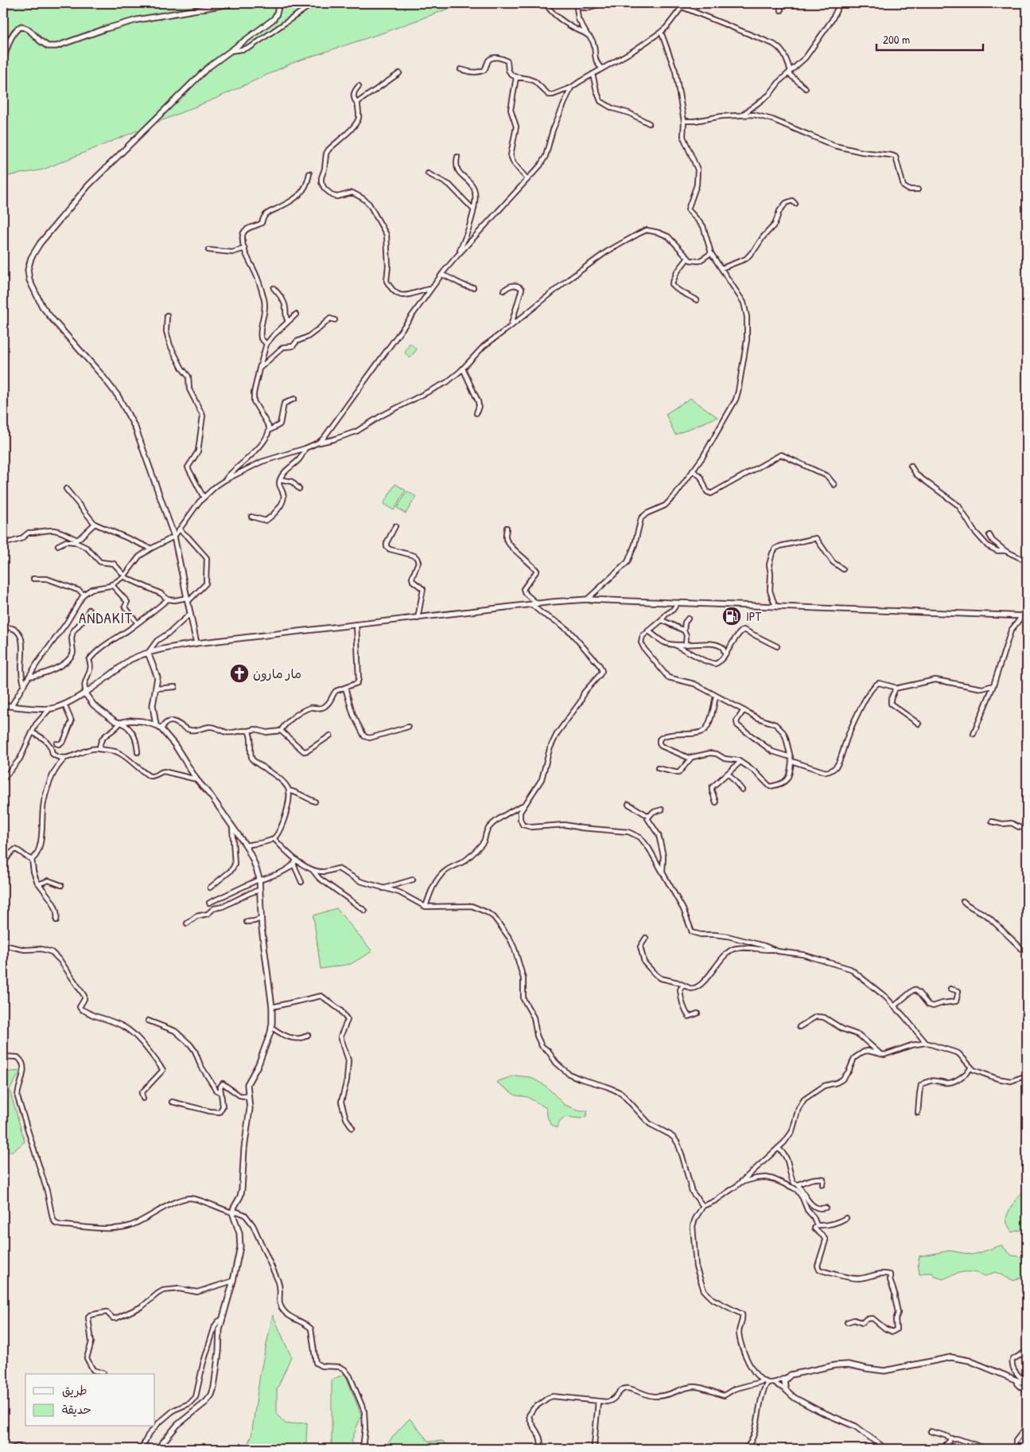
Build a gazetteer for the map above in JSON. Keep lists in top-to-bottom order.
{
  "districts": ["ANDAKIT"],
  "places": {
    "fuel station": ["IPT"],
    "church": ["مار مارون"]
  },
  "legend": ["طريق", "حديقة"],
  "scale_bar": "200 m"
}
